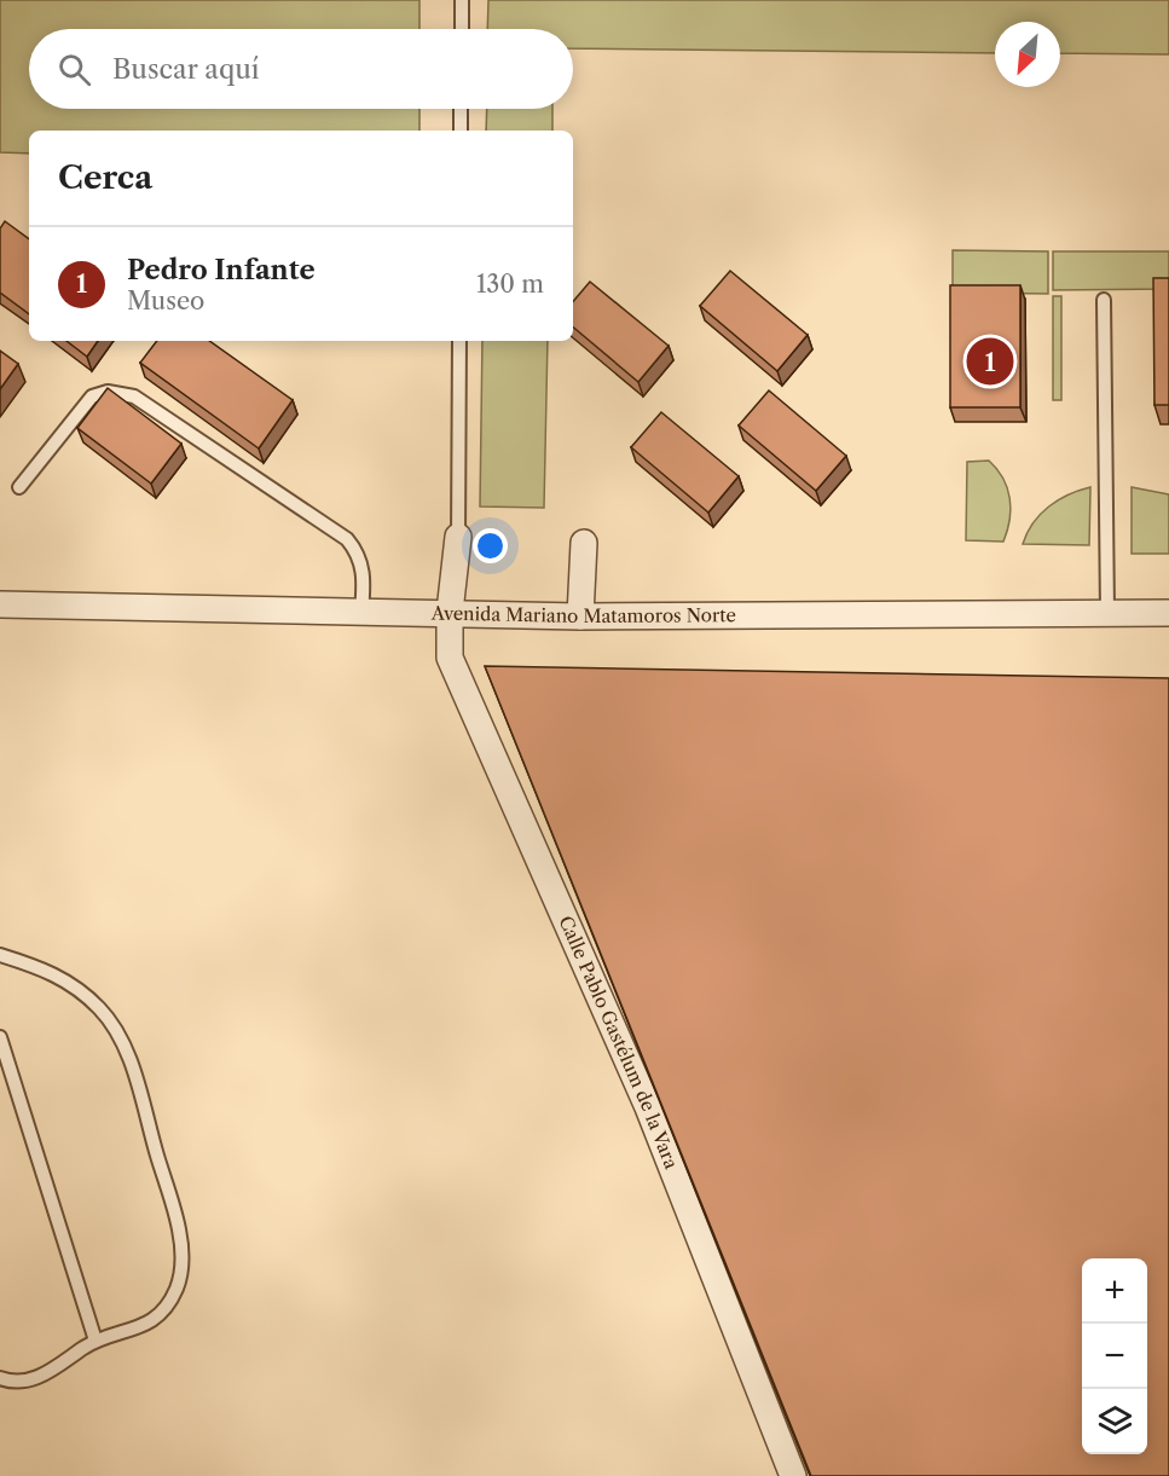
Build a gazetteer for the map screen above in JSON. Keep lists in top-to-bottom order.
{
  "streets": {
    "street": ["Avenida Mariano Matamoros Norte", "Calle Pablo Gastélum de la Vara"]
  },
  "crossings": [
    ["Avenida Mariano Matamoros Norte", "Calle Pablo Gastélum de la Vara"]
  ],
  "north": "bottom left",
  "page": {
    "search": "Buscar aquí",
    "heading": "Cerca",
    "list": [
      {
        "mark": "1",
        "name": "Pedro Infante",
        "note": "Museo",
        "value": "130 m"
      }
    ],
    "pins": "1",
    "map_buttons": ["+", "−"]
  }
}
